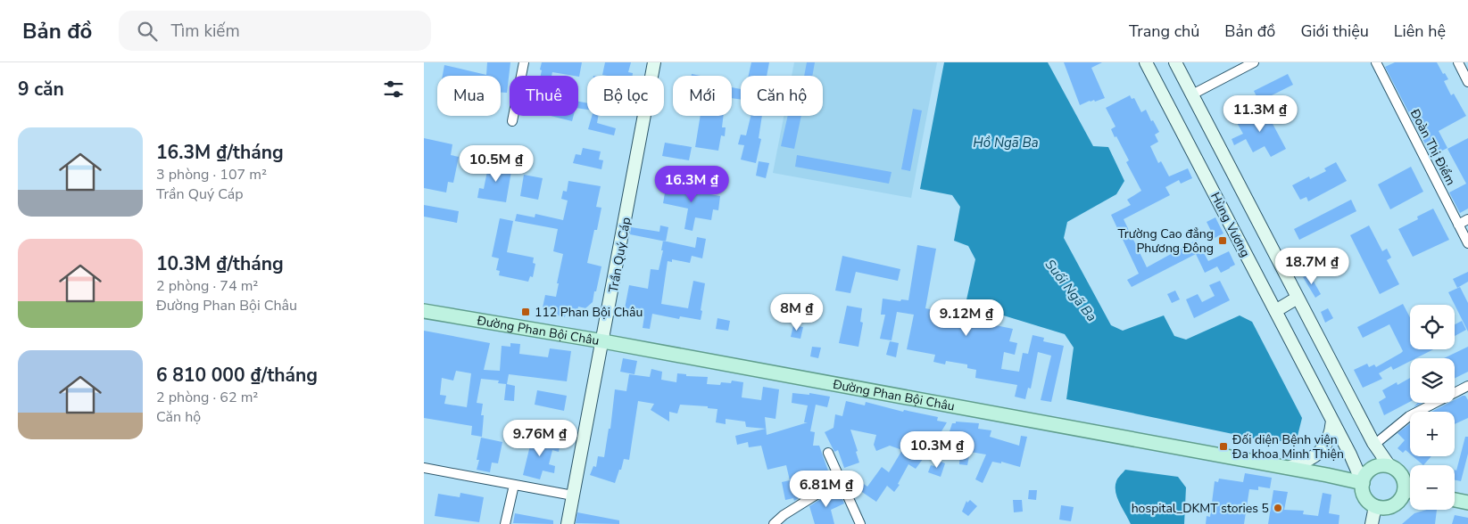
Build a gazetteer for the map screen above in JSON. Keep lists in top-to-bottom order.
{
  "streets": {
    "main road": ["Hùng Vương", "Trần Quý Cáp", "Đường Phan Bội Châu"],
    "street": ["Đoàn Thị Điểm"]
  },
  "crossings": [
    ["Hùng Vương", "Đường Phan Bội Châu"],
    ["Trần Quý Cáp", "Đường Phan Bội Châu"]
  ],
  "water": ["Hồ Ngã Ba", "Suối Ngã Ba"],
  "places": {
    "transit": ["Trường Cao đẳng Phương Đông", "112 Phan Bội Châu", "Đối diện Bệnh viện Đa khoa Minh Thiện"],
    "other": ["hospital_DKMT stories 5"]
  },
  "page": {
    "header": "Bản đồ",
    "search": "Tìm kiếm",
    "nav": [
      "Trang chủ",
      "Bản đồ",
      "Giới thiệu",
      "Liên hệ"
    ],
    "heading": "9 căn",
    "chip": [
      "Mua",
      "Thuê",
      "Bộ lọc",
      "Mới",
      "Căn hộ"
    ],
    "price": [
      "11.3M ₫",
      "10.5M ₫",
      "16.3M ₫",
      "18.7M ₫",
      "8M ₫",
      "9.12M ₫",
      "9.76M ₫",
      "10.3M ₫",
      "6.81M ₫"
    ],
    "list": [
      {
        "name": "16.3M ₫/tháng",
        "note": "3 phòng · 107 m² · Trần Quý Cáp"
      },
      {
        "name": "10.3M ₫/tháng",
        "note": "2 phòng · 74 m² · Đường Phan Bội Châu"
      },
      {
        "name": "6 810 000 ₫/tháng",
        "note": "2 phòng · 62 m² · Căn hộ"
      }
    ],
    "map_buttons": ["+", "−"]
  }
}
